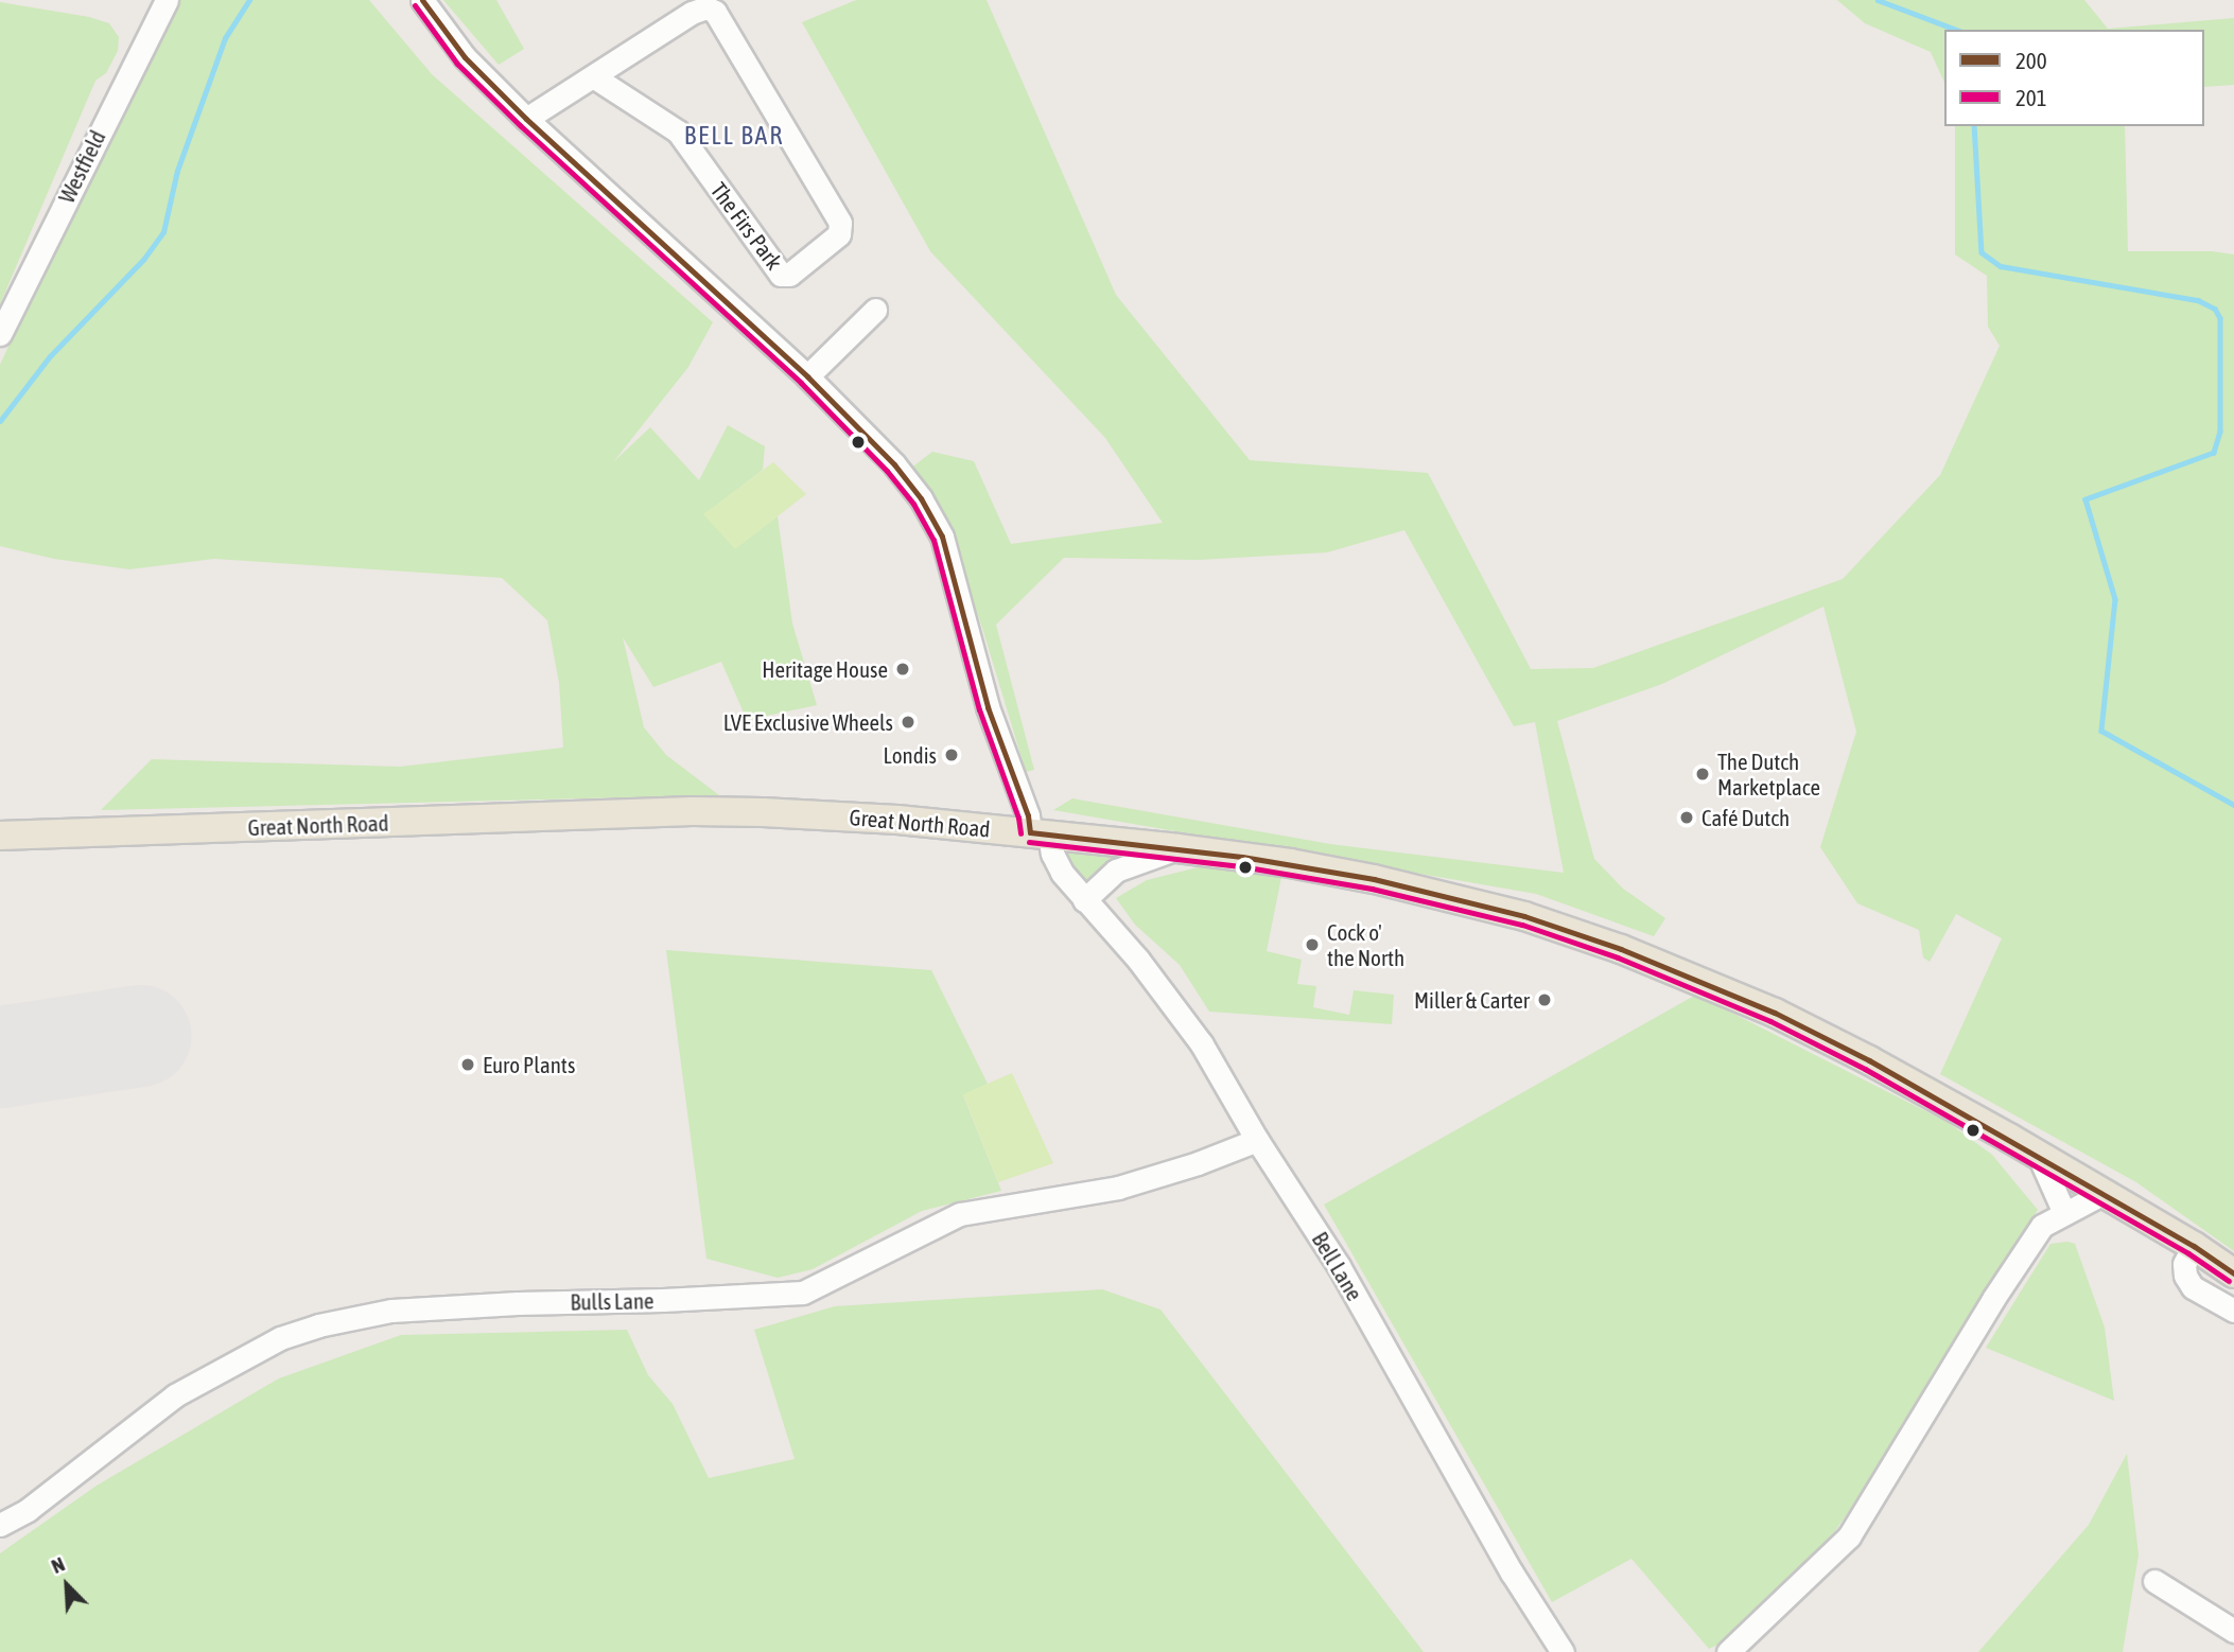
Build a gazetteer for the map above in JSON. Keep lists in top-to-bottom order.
{
  "streets": {
    "main road": ["Great North Road"],
    "street": [
      "Westfield",
      "The Firs Park",
      "Bell Lane",
      "Bulls Lane"
    ]
  },
  "crossings": [
    ["The Firs Park", "Bell Lane"],
    ["Great North Road", "Bell Lane"],
    ["Bell Lane", "Bulls Lane"]
  ],
  "districts": ["BELL BAR"],
  "places": [
    "Heritage House",
    "LVE Exclusive Wheels",
    "Londis",
    "The Dutch Marketplace",
    "Café Dutch",
    "Cock o' the North",
    "Miller & Carter",
    "Euro Plants"
  ],
  "lines": ["transit line 200", "transit line 201"],
  "legend": ["200", "201"],
  "north": "top left"
}
